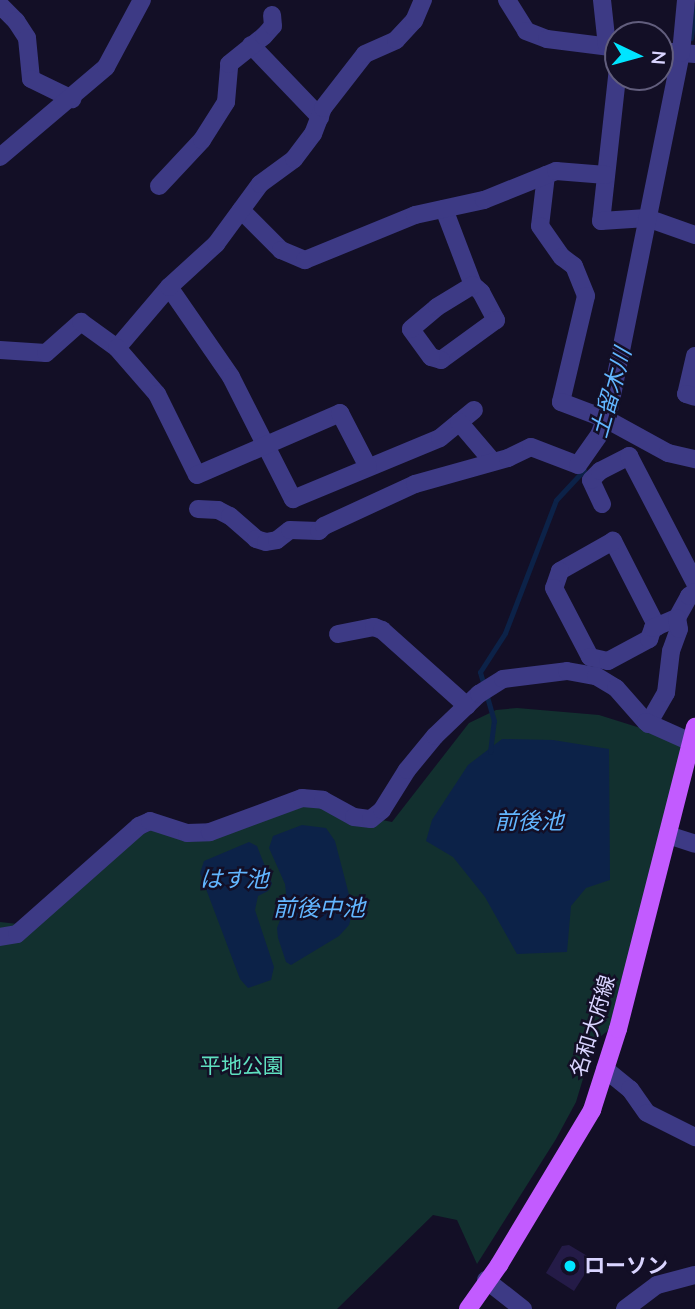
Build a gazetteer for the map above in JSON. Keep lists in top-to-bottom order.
{
  "streets": {
    "main road": ["名和大府線"]
  },
  "water": [
    "土留木川",
    "前後池",
    "はす池",
    "前後中池"
  ],
  "parks": ["平地公園"],
  "places": ["ローソン"],
  "north": "right"
}
